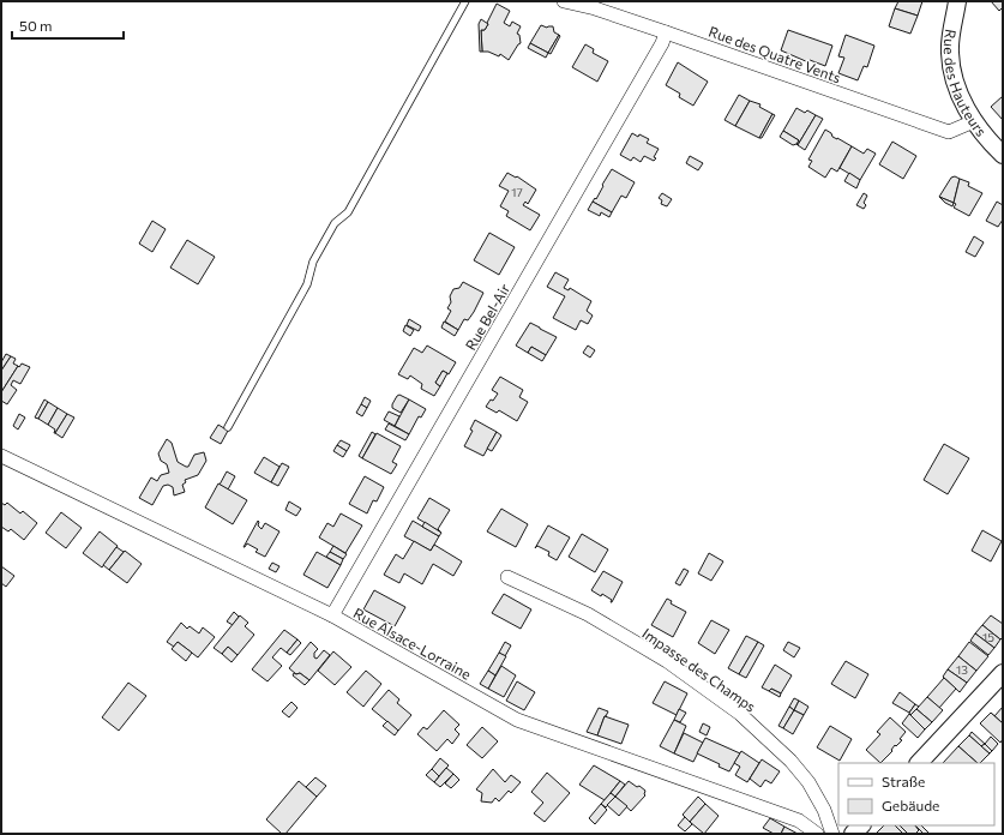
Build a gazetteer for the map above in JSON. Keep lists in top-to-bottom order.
{
  "streets": {
    "street": [
      "Rue des Quatre Vents",
      "Rue des Hauteurs",
      "Rue Bel-Air",
      "Rue Alsace-Lorraine",
      "Impasse des Champs"
    ]
  },
  "crossings": [
    ["Rue des Quatre Vents", "Rue des Hauteurs"],
    ["Rue des Quatre Vents", "Rue Bel-Air"],
    ["Rue Bel-Air", "Rue Alsace-Lorraine"]
  ],
  "house_numbers": ["17", "15", "13"],
  "legend": ["Straße", "Gebäude"],
  "scale_bar": "50 m"
}
